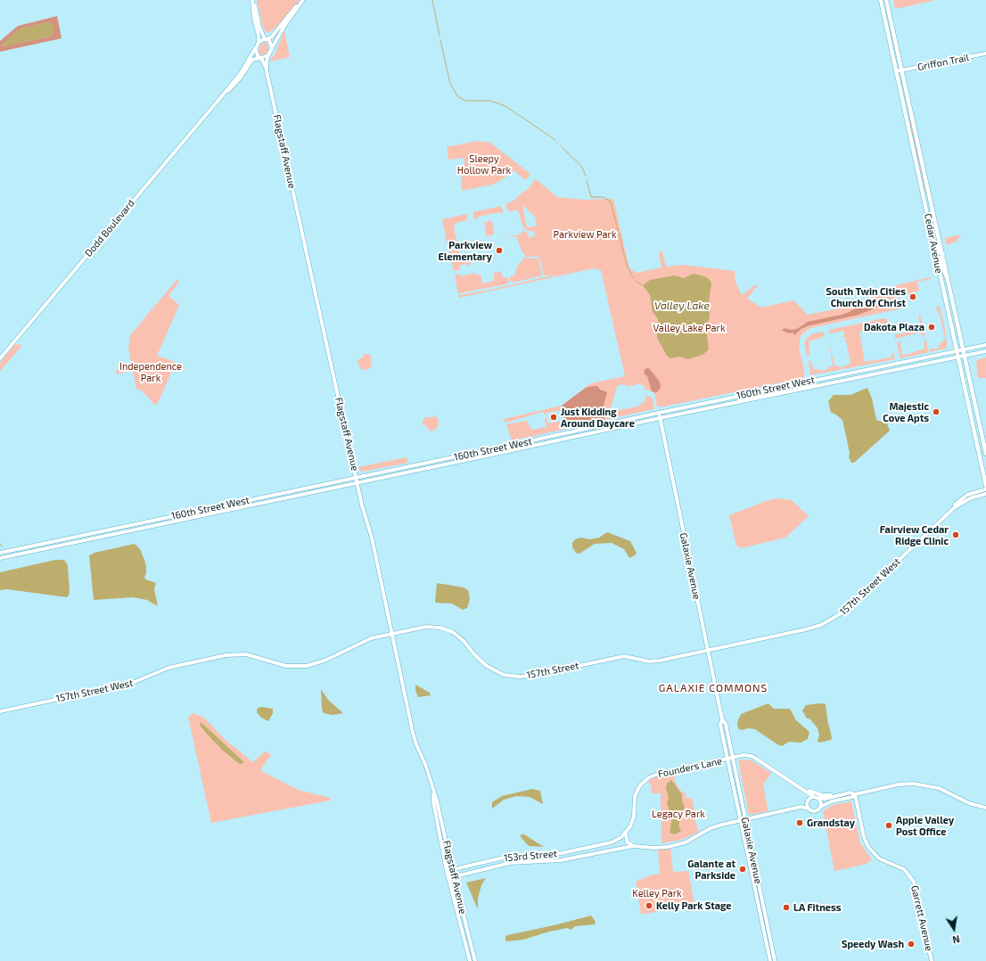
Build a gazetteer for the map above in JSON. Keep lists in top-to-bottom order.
{
  "streets": {
    "main road": ["Cedar Avenue"],
    "street": [
      "Griffon Trail",
      "Flagstaff Avenue",
      "Dodd Boulevard",
      "160th Street West",
      "Galaxie Avenue",
      "157th Street West",
      "157th Street",
      "Founders Lane",
      "153rd Street",
      "Garrett Avenue"
    ]
  },
  "crossings": [
    ["Griffon Trail", "Cedar Avenue"],
    ["Flagstaff Avenue", "Dodd Boulevard"],
    ["Flagstaff Avenue", "160th Street West"],
    ["Flagstaff Avenue", "157th Street West"],
    ["Flagstaff Avenue", "157th Street"],
    ["Flagstaff Avenue", "153rd Street"],
    ["Cedar Avenue", "160th Street West"],
    ["160th Street West", "Galaxie Avenue"],
    ["Galaxie Avenue", "157th Street West"],
    ["Galaxie Avenue", "157th Street"],
    ["Galaxie Avenue", "Founders Lane"],
    ["Galaxie Avenue", "153rd Street"],
    ["157th Street West", "157th Street"],
    ["Founders Lane", "153rd Street"]
  ],
  "districts": ["GALAXIE COMMONS"],
  "water": ["Valley Lake"],
  "parks": [
    "Sleepy Hollow Park",
    "Parkview Park",
    "Valley Lake Park",
    "Independence Park",
    "Legacy Park",
    "Kelley Park"
  ],
  "places": [
    "Parkview Elementary",
    "South Twin Cities Church Of Christ",
    "Dakota Plaza",
    "Majestic Cove Apts",
    "Just Kidding Around Daycare",
    "Fairview Cedar Ridge Clinic",
    "Grandstay",
    "Apple Valley Post Office",
    "Galante at Parkside",
    "Kelly Park Stage",
    "LA Fitness",
    "Speedy Wash"
  ],
  "north": "bottom"
}
